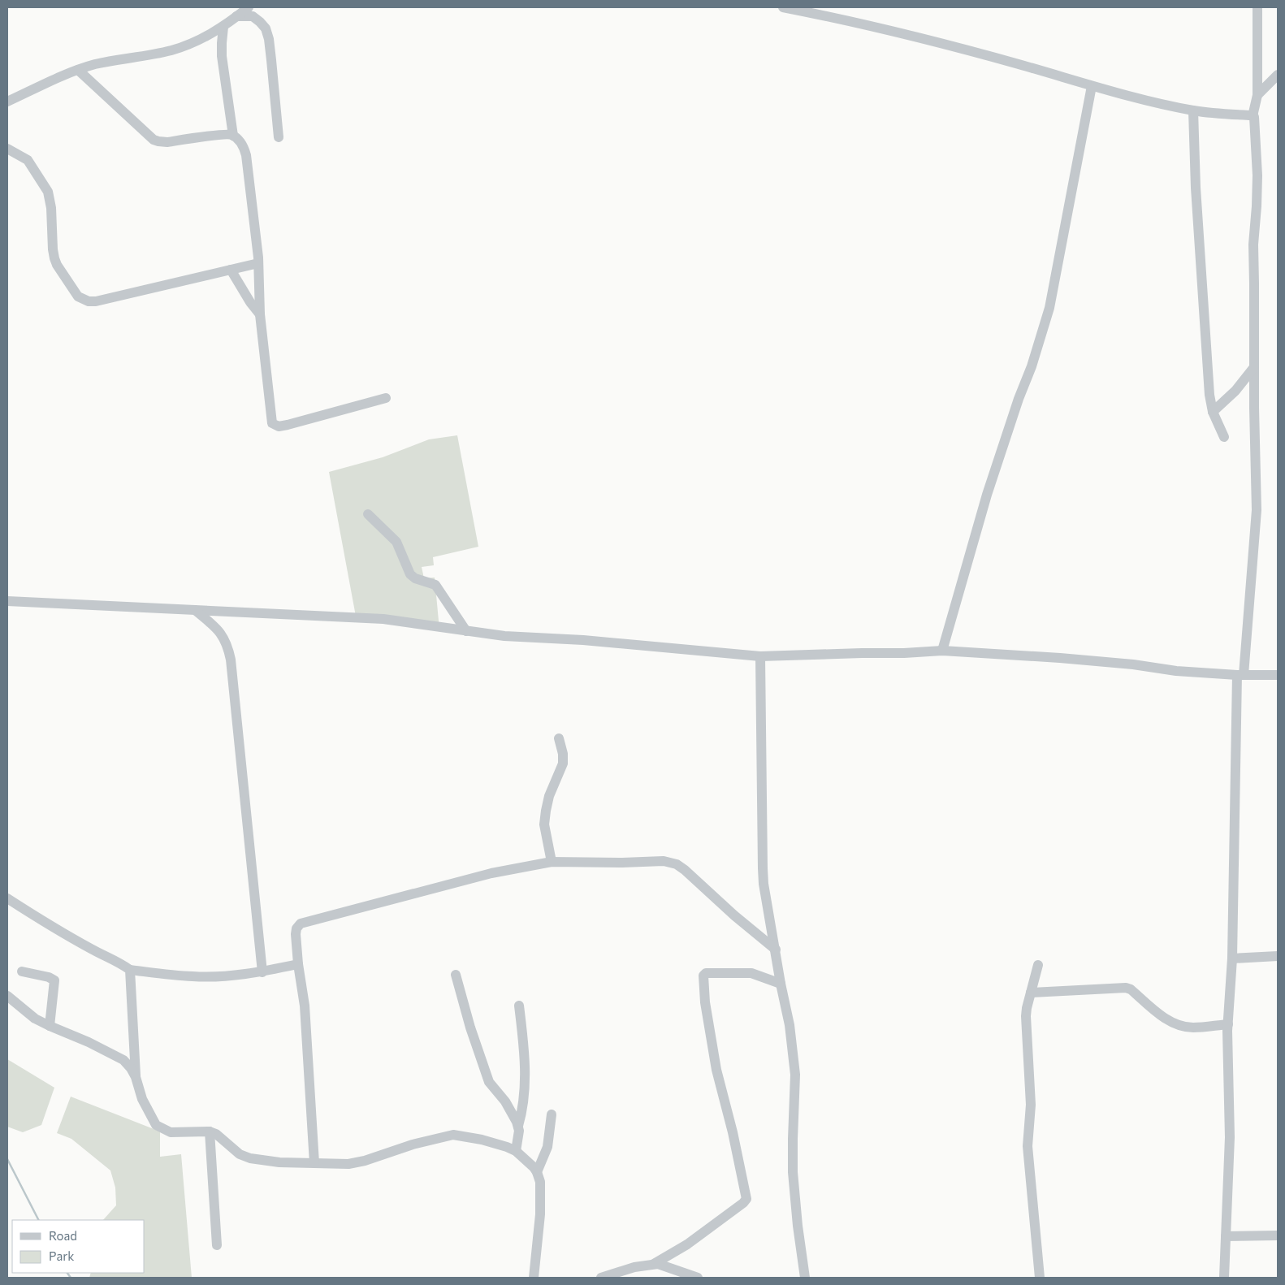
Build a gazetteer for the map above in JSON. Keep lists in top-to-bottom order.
{
  "legend": ["Road", "Park"]
}
